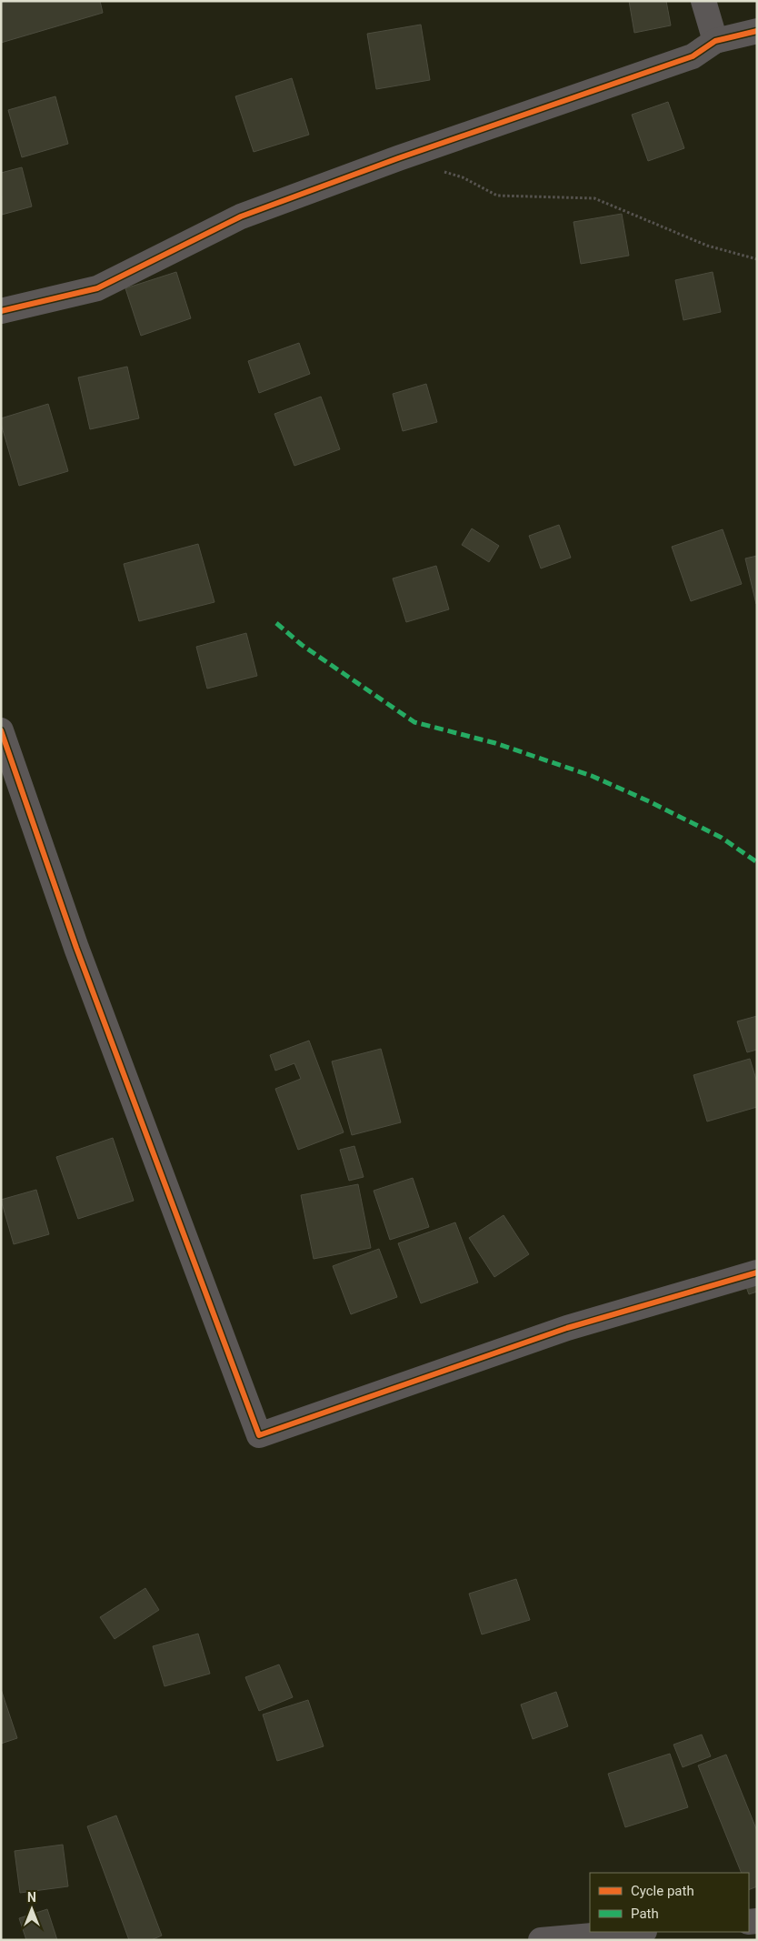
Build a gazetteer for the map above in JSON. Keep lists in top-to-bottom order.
{
  "legend": ["Cycle path", "Path"],
  "north": "top"
}
